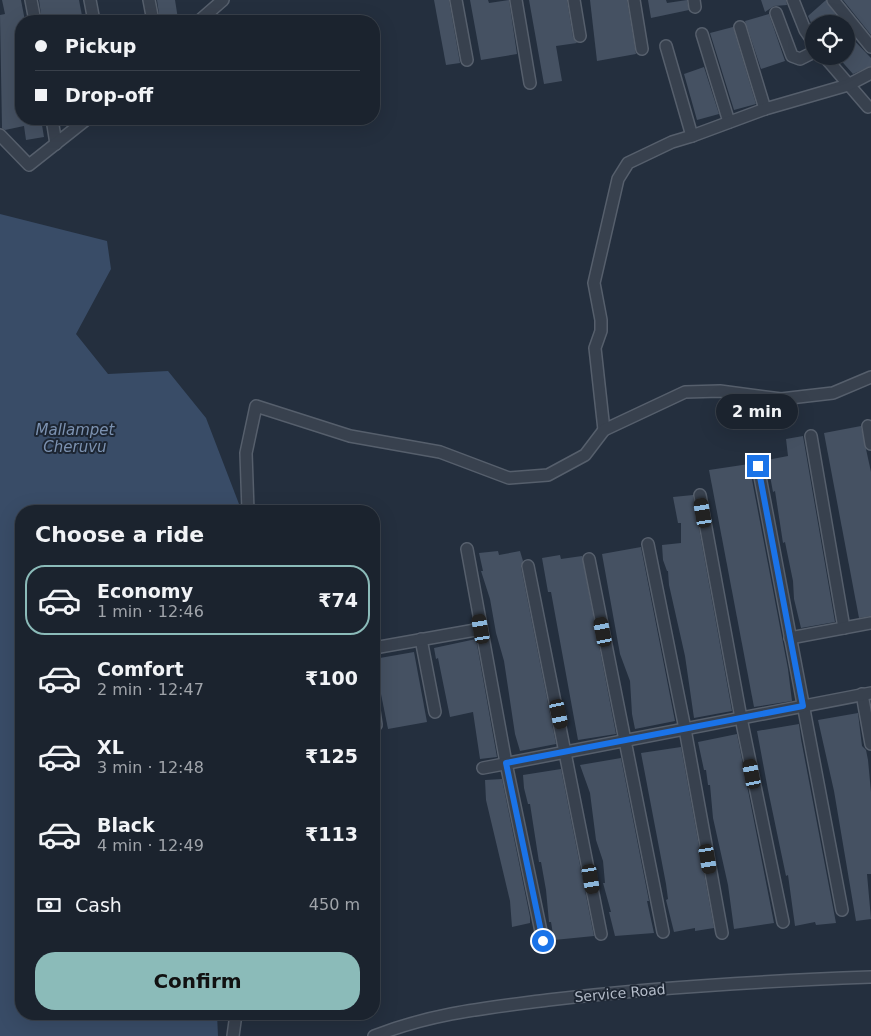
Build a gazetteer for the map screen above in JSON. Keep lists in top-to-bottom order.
{
  "streets": {
    "street": ["Service Road"]
  },
  "water": ["Mallampet Cheruvu"],
  "page": {
    "banner": ["Pickup", "Drop-off"],
    "bubble": "2 min",
    "heading": "Choose a ride",
    "list": [
      {
        "name": "Economy",
        "note": "1 min · 12:46",
        "value": "₹74"
      },
      {
        "name": "Comfort",
        "note": "2 min · 12:47",
        "value": "₹100"
      },
      {
        "name": "XL",
        "note": "3 min · 12:48",
        "value": "₹125"
      },
      {
        "name": "Black",
        "note": "4 min · 12:49",
        "value": "₹113"
      }
    ],
    "pay": ["Cash", "450 m"],
    "buttons": "Confirm"
  }
}
